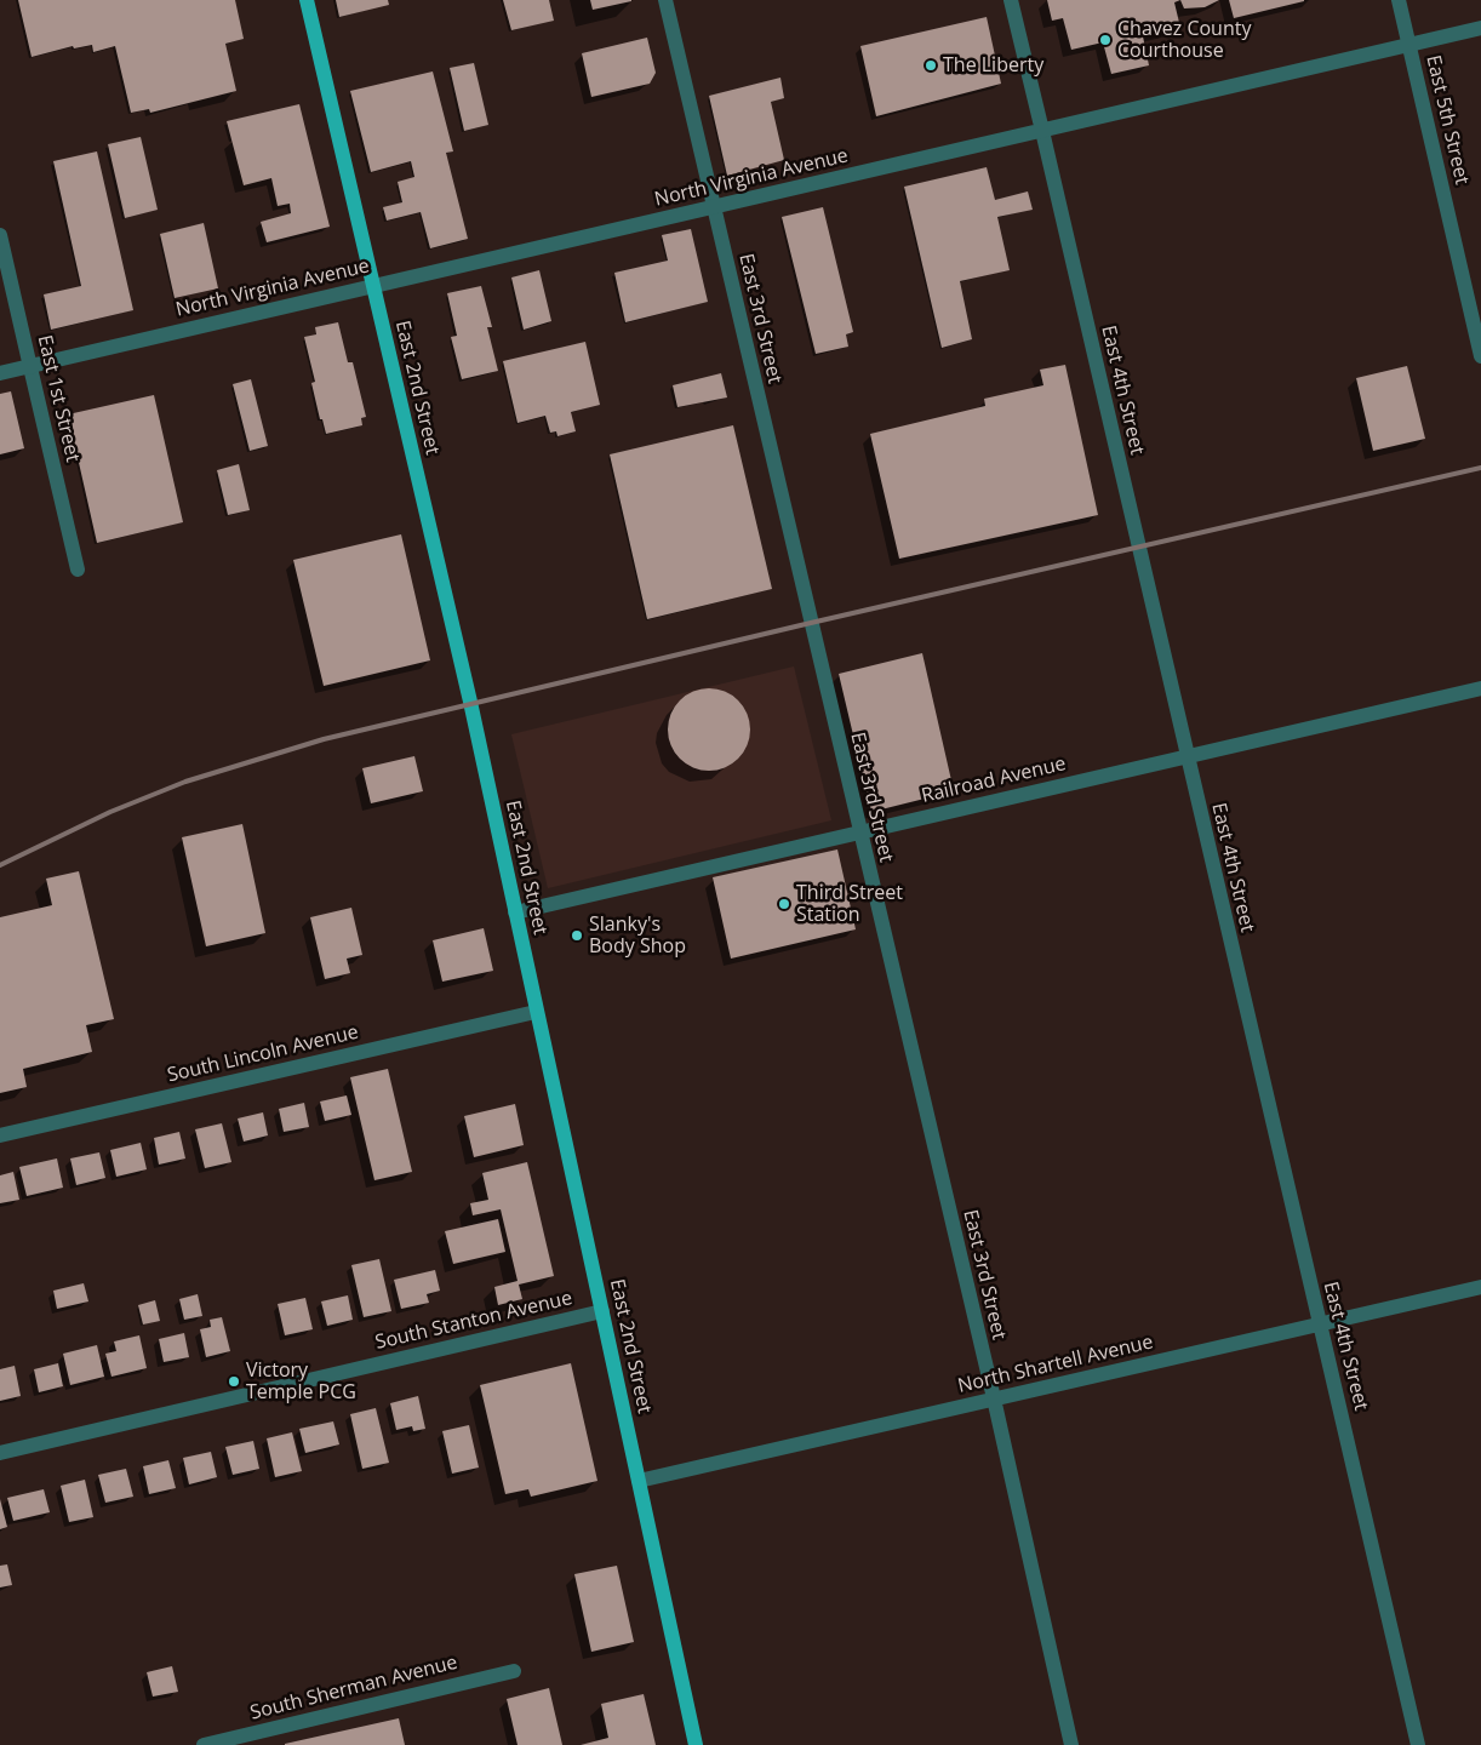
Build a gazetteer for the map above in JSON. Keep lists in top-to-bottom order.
{
  "streets": {
    "main road": ["East 2nd Street"],
    "street": [
      "East 5th Street",
      "North Virginia Avenue",
      "East 3rd Street",
      "East 4th Street",
      "East 1st Street",
      "Railroad Avenue",
      "South Lincoln Avenue",
      "South Stanton Avenue",
      "North Shartell Avenue",
      "South Sherman Avenue"
    ]
  },
  "crossings": [
    ["East 5th Street", "North Virginia Avenue"],
    ["North Virginia Avenue", "East 3rd Street"],
    ["North Virginia Avenue", "East 2nd Street"],
    ["North Virginia Avenue", "East 4th Street"],
    ["North Virginia Avenue", "East 1st Street"],
    ["East 3rd Street", "Railroad Avenue"],
    ["East 3rd Street", "North Shartell Avenue"],
    ["East 2nd Street", "Railroad Avenue"],
    ["East 2nd Street", "South Lincoln Avenue"],
    ["East 2nd Street", "South Stanton Avenue"],
    ["East 2nd Street", "North Shartell Avenue"],
    ["East 4th Street", "Railroad Avenue"],
    ["East 4th Street", "North Shartell Avenue"]
  ],
  "places": [
    "Chavez County Courthouse",
    "The Liberty",
    "Third Street Station",
    "Slanky's Body Shop",
    "Victory Temple PCG"
  ]
}
